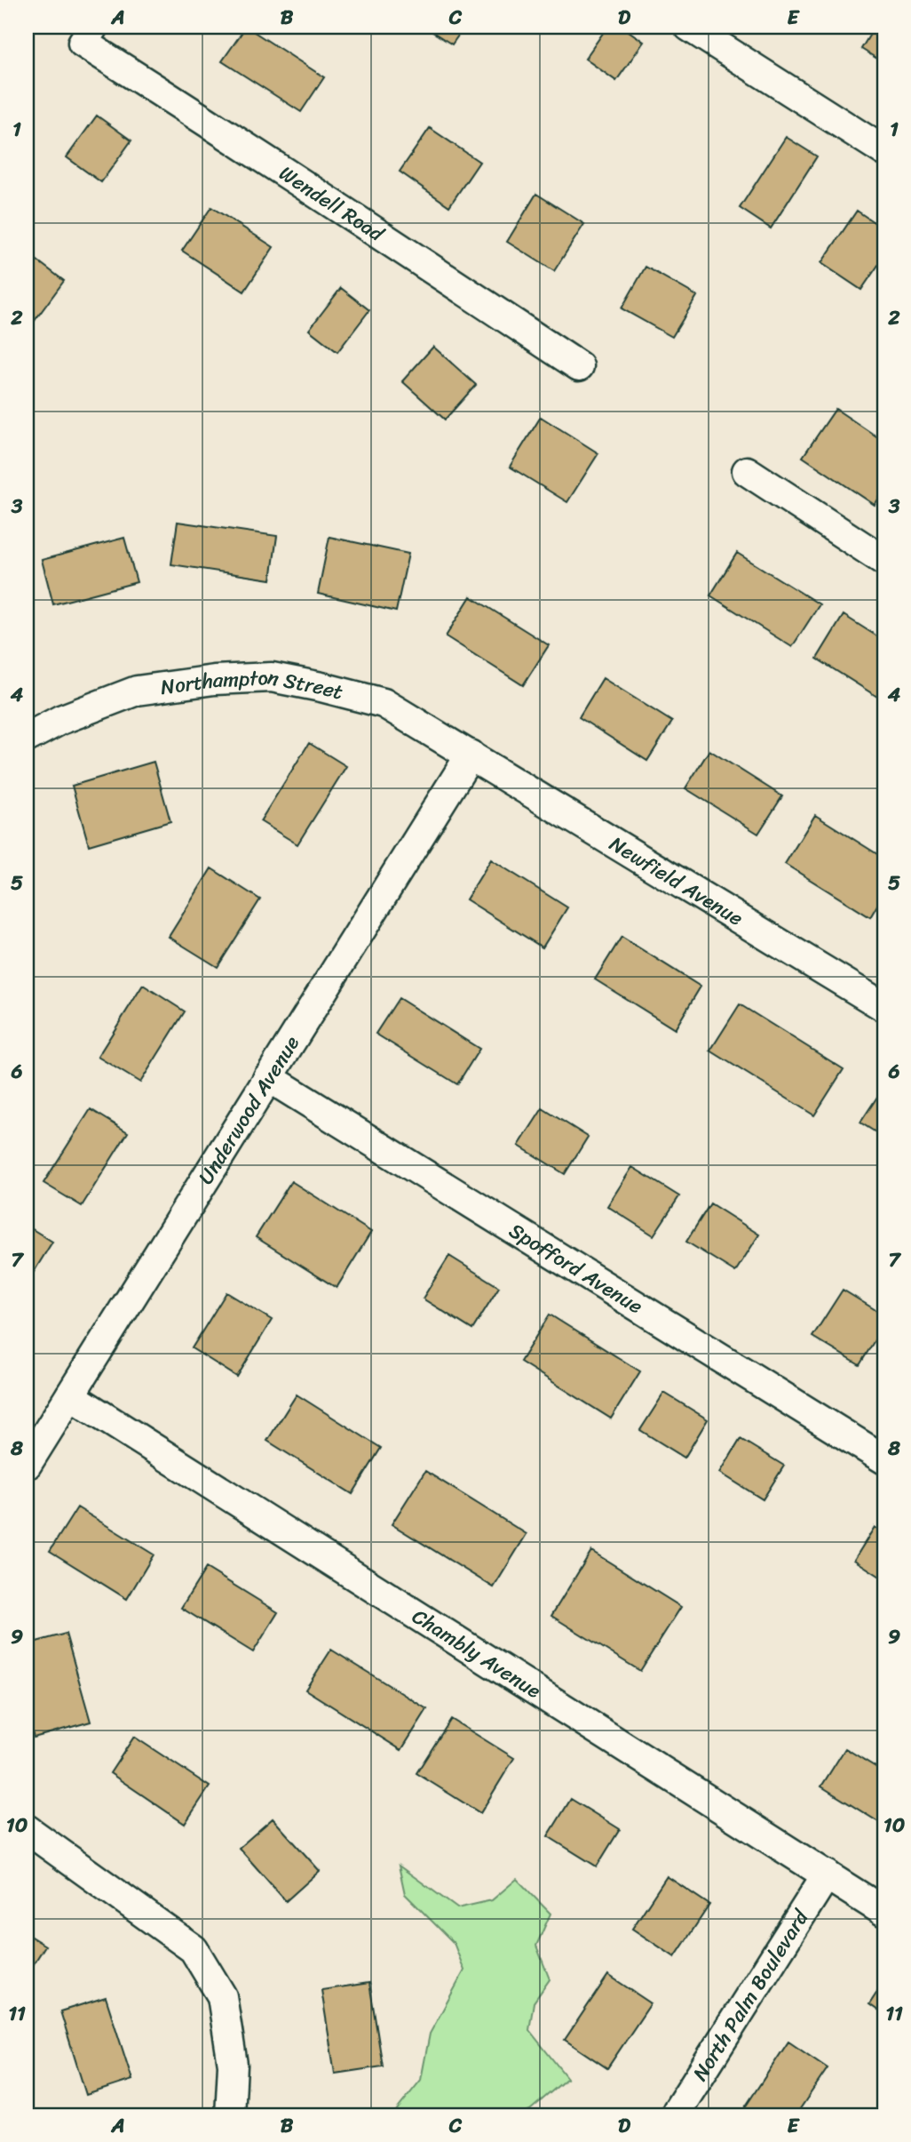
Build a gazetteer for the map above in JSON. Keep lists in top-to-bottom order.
{
  "streets": {
    "street": [
      "Wendell Road",
      "Northampton Street",
      "Newfield Avenue",
      "Underwood Avenue",
      "Spofford Avenue",
      "Chambly Avenue",
      "North Palm Boulevard"
    ]
  },
  "crossings": [
    ["Northampton Street", "Newfield Avenue"],
    ["Northampton Street", "Underwood Avenue"],
    ["Newfield Avenue", "Underwood Avenue"],
    ["Underwood Avenue", "Spofford Avenue"],
    ["Underwood Avenue", "Chambly Avenue"],
    ["Chambly Avenue", "North Palm Boulevard"]
  ],
  "grid": {
    "columns": [
      "A",
      "B",
      "C",
      "D",
      "E"
    ],
    "rows": [
      "1",
      "2",
      "3",
      "4",
      "5",
      "6",
      "7",
      "8",
      "9",
      "10",
      "11"
    ]
  }
}
